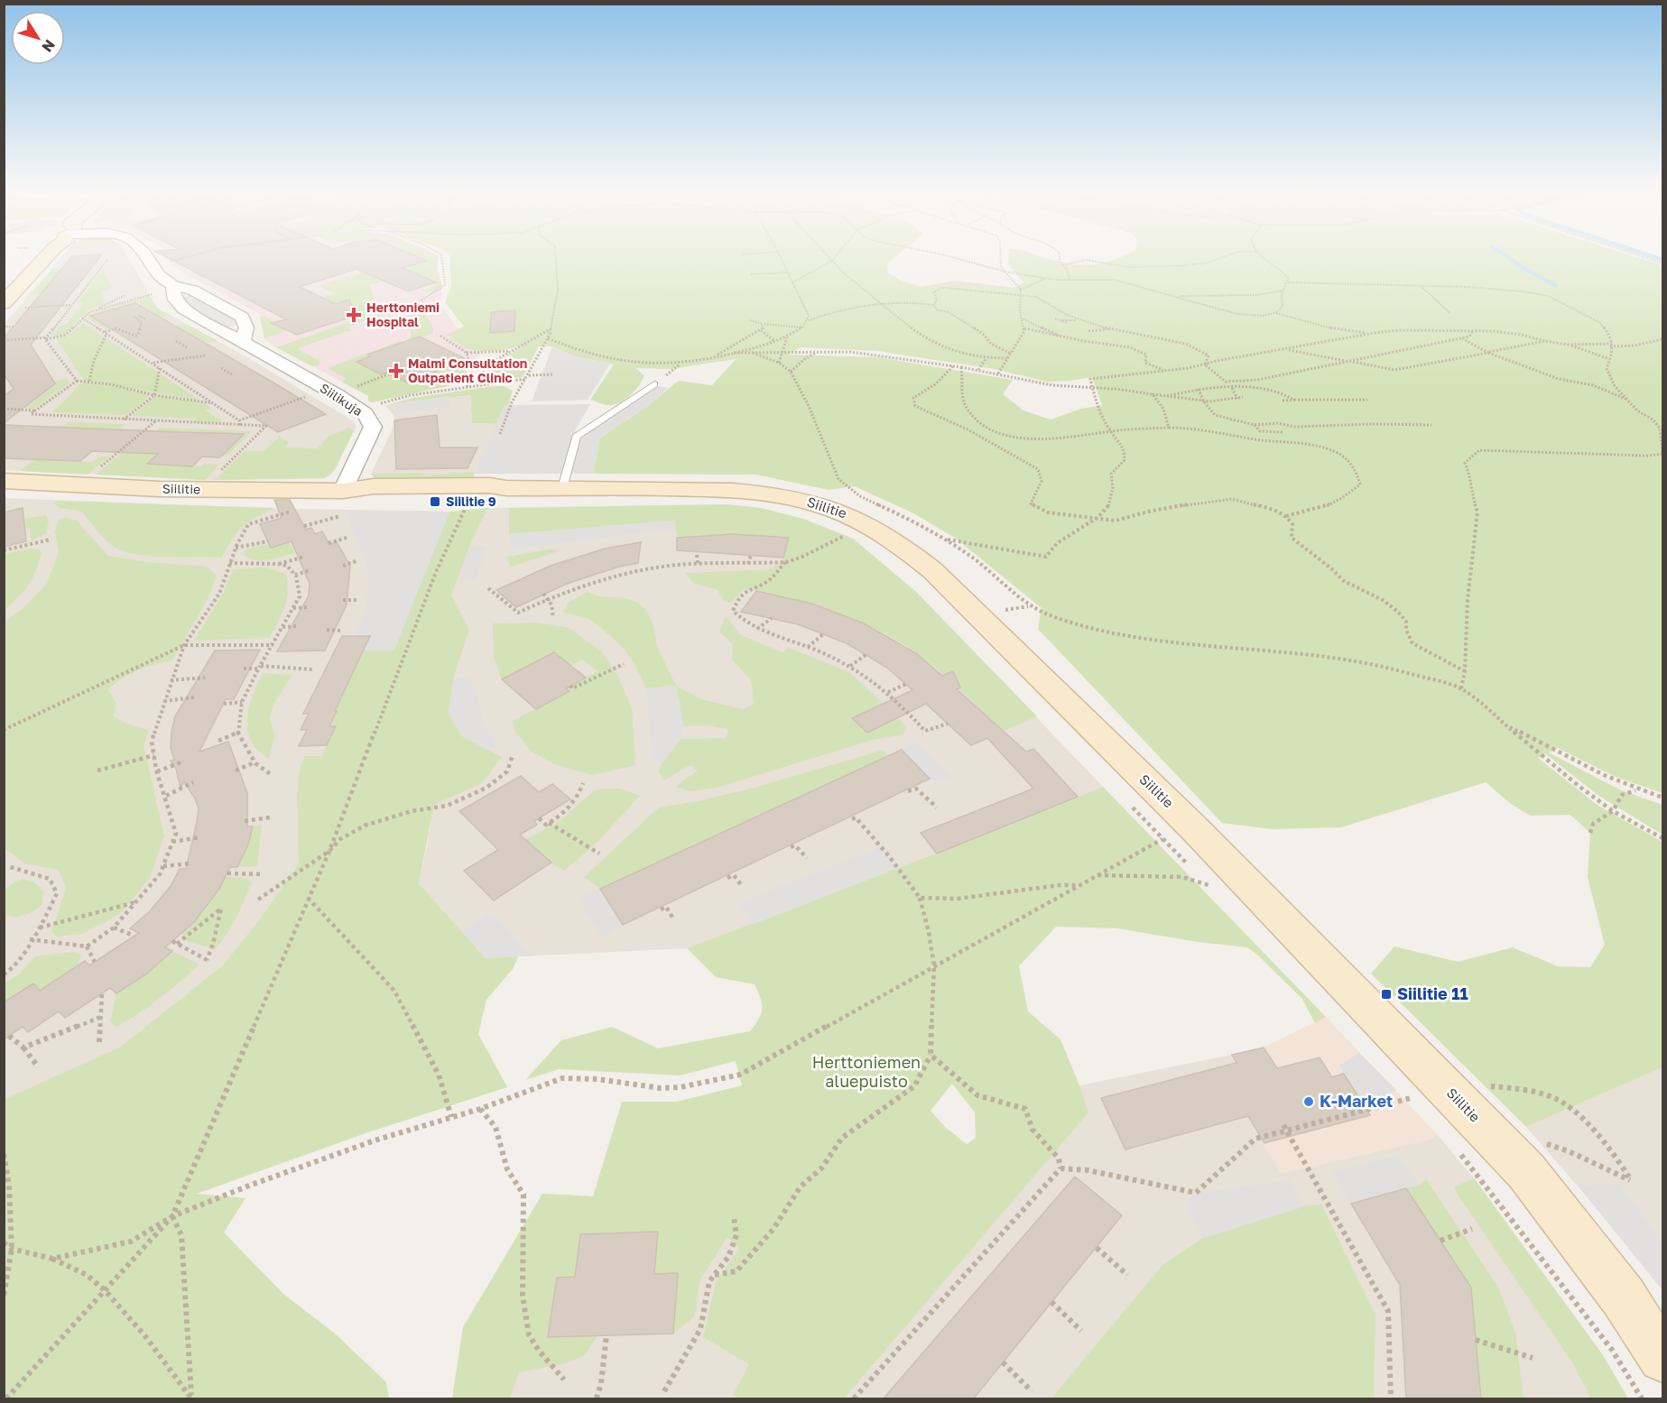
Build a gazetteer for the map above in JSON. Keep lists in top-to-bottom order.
{
  "streets": {
    "street": ["Siilikuja", "Siilitie"]
  },
  "crossings": [
    ["Siilikuja", "Siilitie"]
  ],
  "parks": ["Herttoniemen aluepuisto"],
  "places": {
    "health": ["Herttoniemi Hospital", "Malmi Consultation Outpatient Clinic"],
    "transit": ["Siilitie 9", "Siilitie 11"],
    "other": ["K-Market"]
  },
  "north": "bottom right"
}
